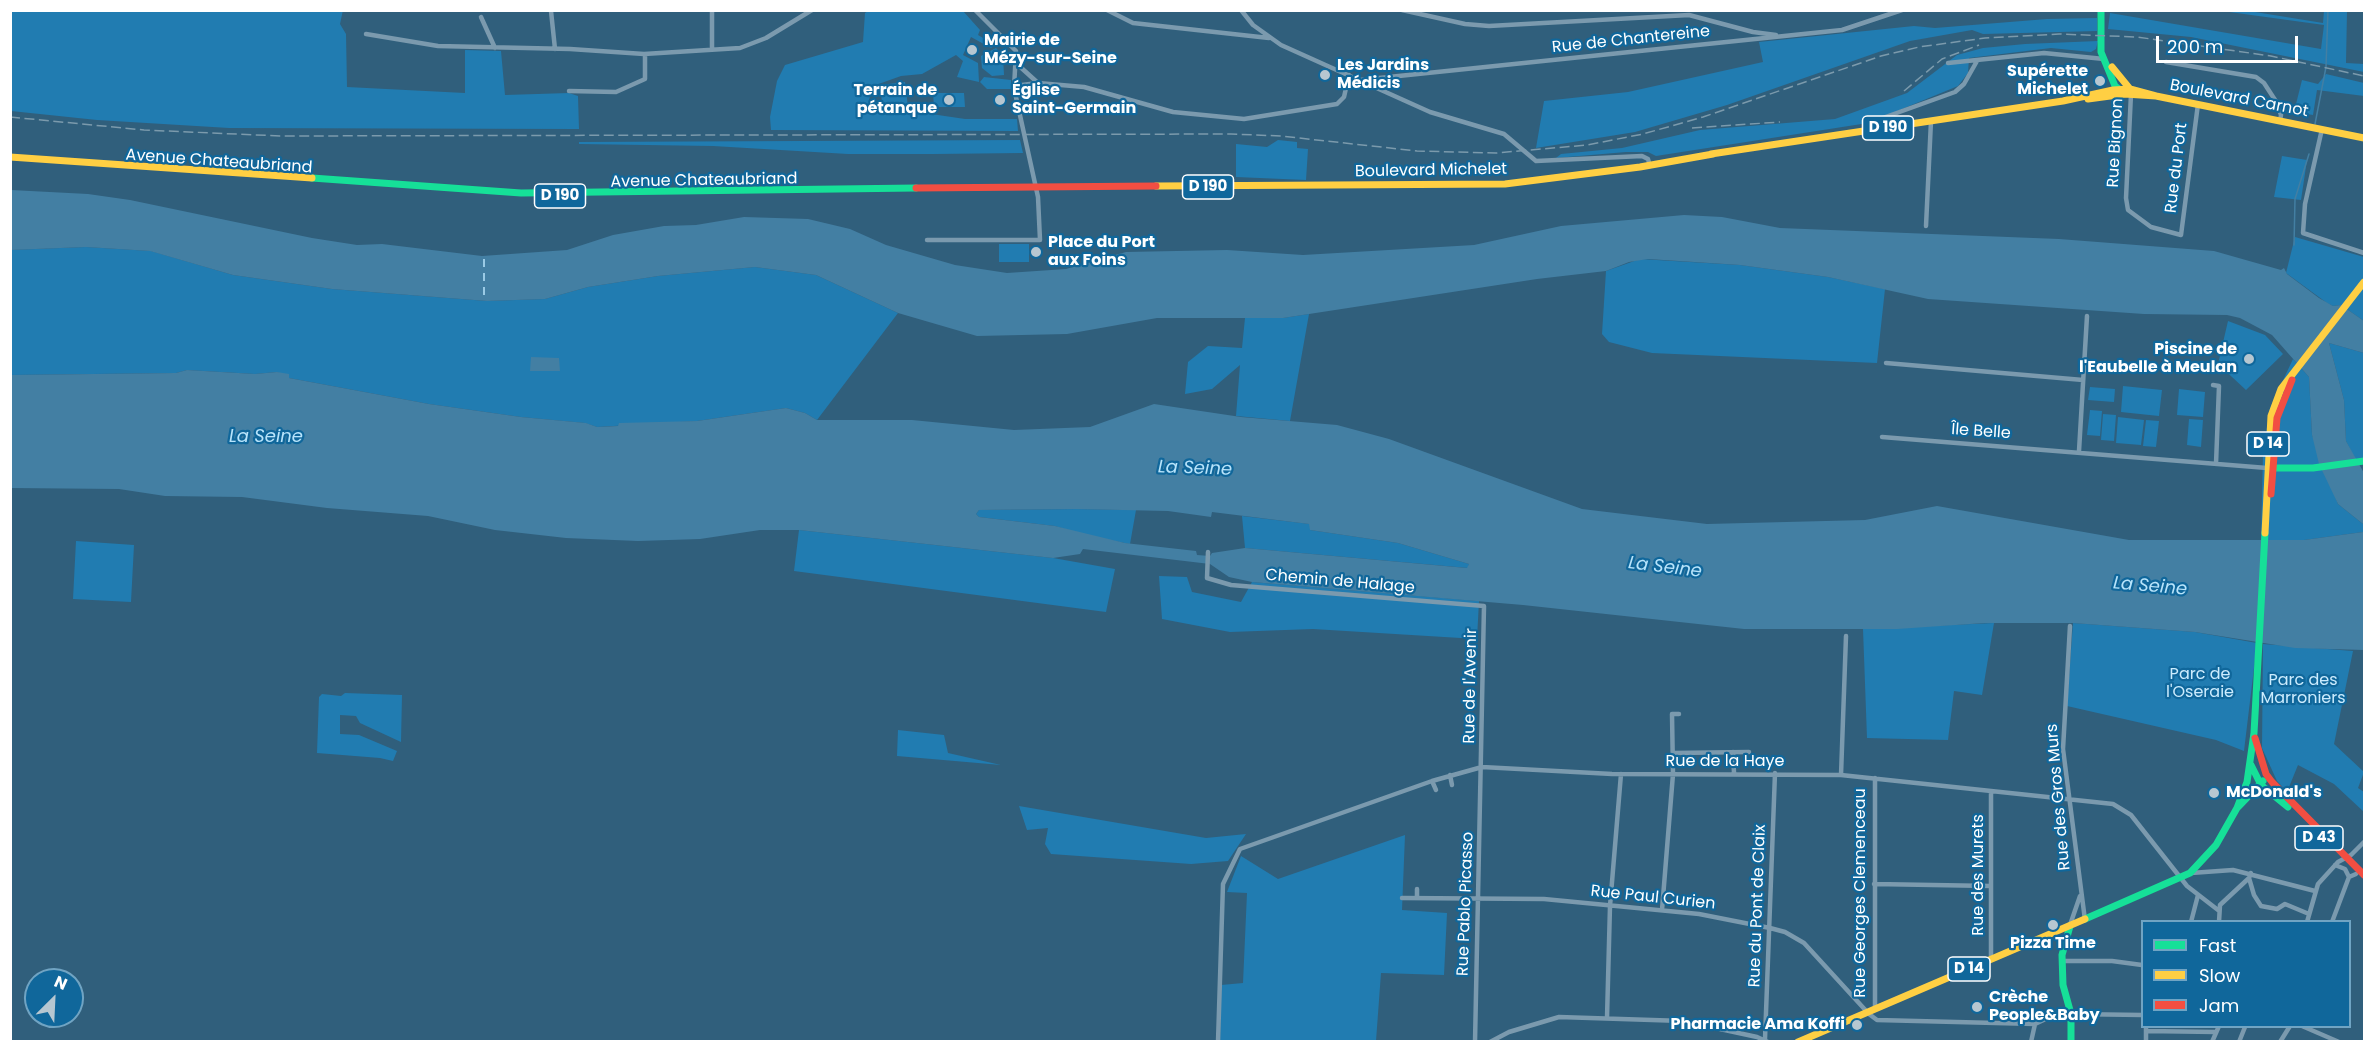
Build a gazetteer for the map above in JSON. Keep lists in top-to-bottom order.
{
  "streets": {
    "main road": [
      "Boulevard Carnot",
      "D 190",
      "Avenue Chateaubriand",
      "Boulevard Michelet",
      "D 14",
      "D 43"
    ],
    "street": [
      "Rue de Chantereine",
      "Rue Bignon",
      "Rue du Port",
      "Île Belle",
      "Chemin de Halage",
      "Rue de l'Avenir",
      "Rue de la Haye",
      "Rue des Gros Murs",
      "Rue des Murets",
      "Rue Georges Clemenceau",
      "Rue Paul Curien",
      "Rue Pablo Picasso",
      "Rue du Pont de Claix"
    ]
  },
  "crossings": [
    ["Boulevard Carnot", "D 190"],
    ["Boulevard Carnot", "Rue Bignon"],
    ["Boulevard Carnot", "Rue du Port"],
    ["Boulevard Carnot", "Boulevard Michelet"],
    ["Rue Bignon", "Rue du Port"],
    ["Rue Bignon", "Boulevard Michelet"],
    ["Avenue Chateaubriand", "Boulevard Michelet"],
    ["Île Belle", "D 14"],
    ["D 14", "Rue de la Haye"],
    ["D 14", "Rue des Gros Murs"],
    ["D 14", "D 43"],
    ["D 14", "Rue des Murets"],
    ["D 14", "Rue Georges Clemenceau"],
    ["D 14", "Rue Paul Curien"],
    ["Chemin de Halage", "Rue de l'Avenir"],
    ["Rue de l'Avenir", "Rue de la Haye"],
    ["Rue de l'Avenir", "Rue Pablo Picasso"],
    ["Rue de la Haye", "Rue des Gros Murs"],
    ["Rue de la Haye", "Rue des Murets"],
    ["Rue de la Haye", "Rue Georges Clemenceau"],
    ["Rue de la Haye", "Rue Pablo Picasso"],
    ["Rue de la Haye", "Rue du Pont de Claix"],
    ["Rue Paul Curien", "Rue Pablo Picasso"],
    ["Rue Paul Curien", "Rue du Pont de Claix"]
  ],
  "water": ["La Seine"],
  "parks": ["Parc de l'Oseraie", "Parc des Marroniers"],
  "places": [
    "Mairie de Mézy-sur-Seine",
    "Les Jardins Médicis",
    "Supérette Michelet",
    "Terrain de pétanque",
    "Église Saint-Germain",
    "Place du Port aux Foins",
    "Piscine de l'Eaubelle à Meulan",
    "McDonald's",
    "Pizza Time",
    "Crèche People&Baby",
    "Pharmacie Ama Koffi"
  ],
  "legend": ["Fast", "Slow", "Jam"],
  "scale_bar": "200 m",
  "north": "top right"
}
